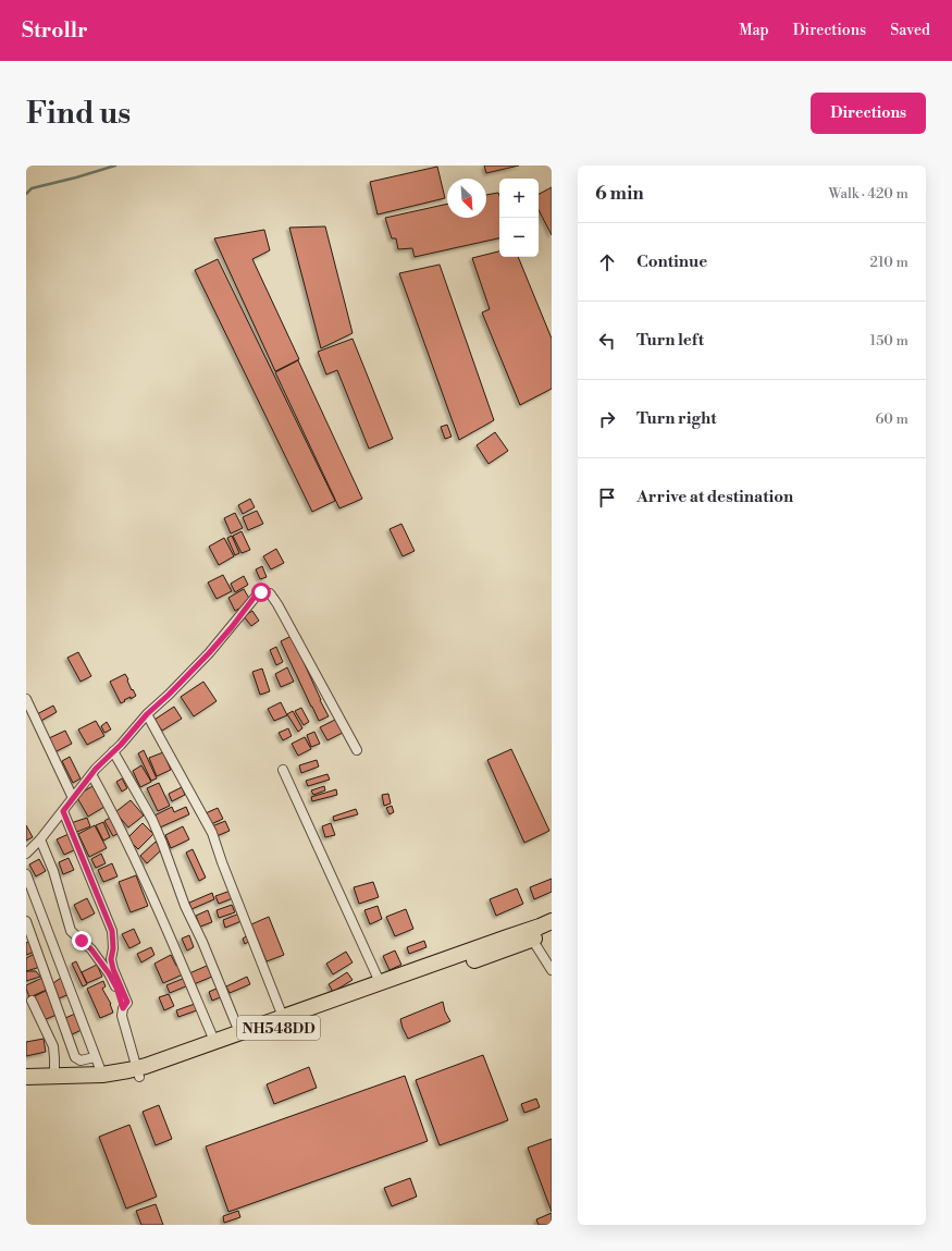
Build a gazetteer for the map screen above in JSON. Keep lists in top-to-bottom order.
{
  "streets": {
    "highway": ["NH548DD"]
  },
  "north": "bottom right",
  "page": {
    "header": "Strollr",
    "nav": ["Map", "Directions", "Saved"],
    "buttons": "Directions",
    "title": "Find us",
    "heading": ["6 min", "Walk · 420 m"],
    "map_buttons": ["+", "−"],
    "list": [
      ["Continue", "210 m"],
      ["Turn left", "150 m"],
      ["Turn right", "60 m"],
      "Arrive at destination"
    ]
  }
}
